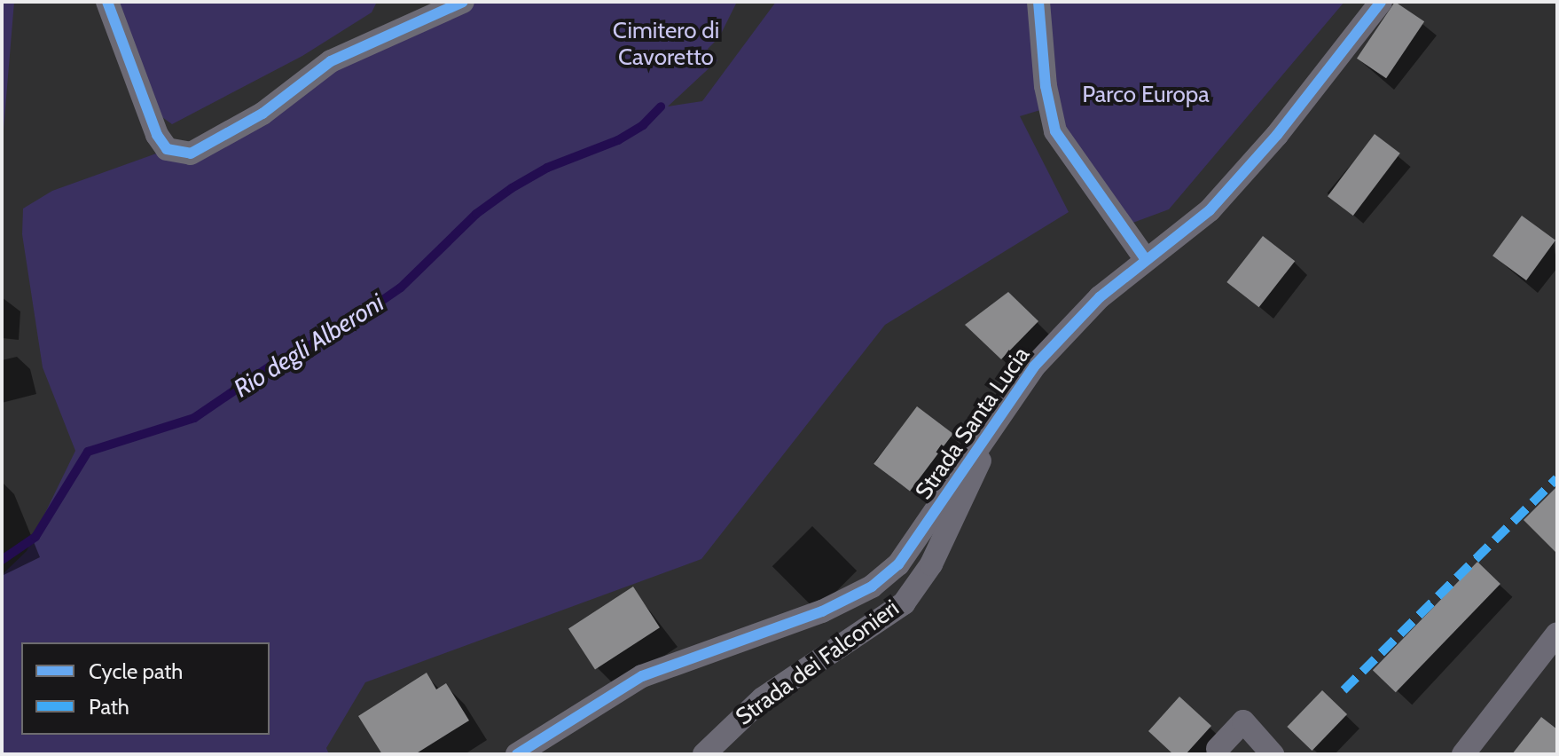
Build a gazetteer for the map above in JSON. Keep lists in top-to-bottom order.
{
  "streets": {
    "street": ["Strada Santa Lucia", "Strada dei Falconieri"]
  },
  "crossings": [
    ["Strada Santa Lucia", "Strada dei Falconieri"]
  ],
  "water": ["Rio degli Alberoni"],
  "parks": ["Cimitero di Cavoretto", "Parco Europa"],
  "legend": ["Cycle path", "Path"]
}
